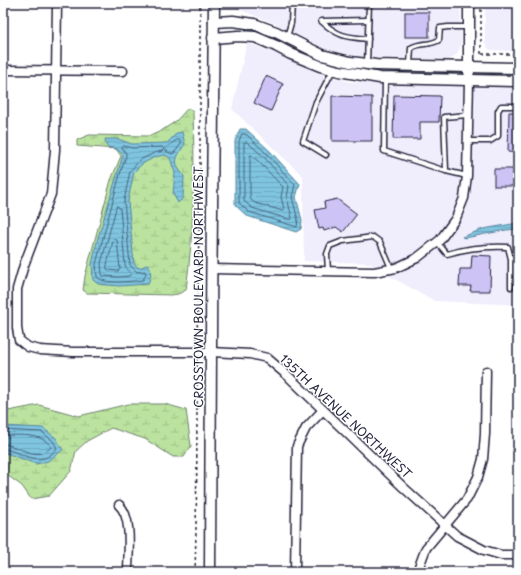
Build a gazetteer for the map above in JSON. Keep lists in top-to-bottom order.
{
  "streets": {
    "street": ["CROSSTOWN BOULEVARD NORTHWEST", "135TH AVENUE NORTHWEST"]
  },
  "crossings": [
    ["CROSSTOWN BOULEVARD NORTHWEST", "135TH AVENUE NORTHWEST"]
  ]
}
